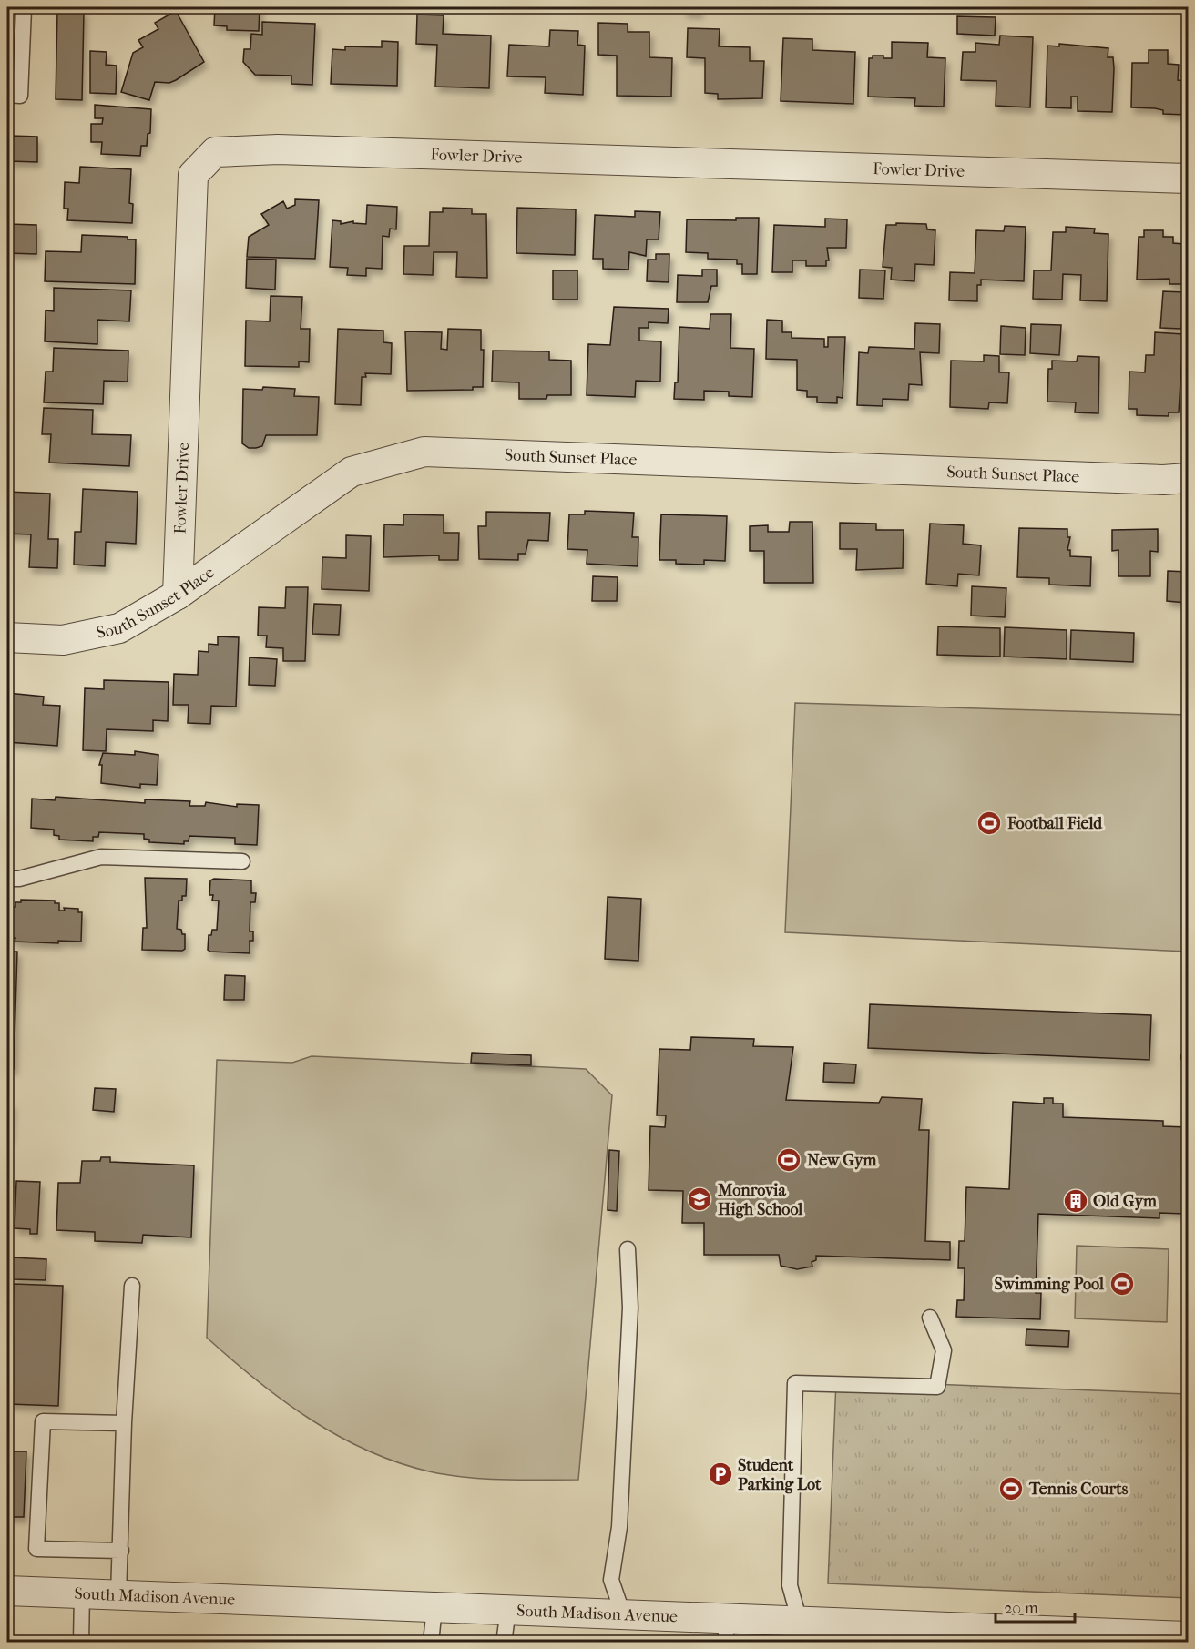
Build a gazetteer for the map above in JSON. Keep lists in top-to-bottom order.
{
  "streets": {
    "street": ["Fowler Drive", "South Sunset Place", "South Madison Avenue"]
  },
  "crossings": [
    ["Fowler Drive", "South Sunset Place"]
  ],
  "places": {
    "sports": [
      "Football Field",
      "New Gym",
      "Swimming Pool",
      "Tennis Courts"
    ],
    "school or university": ["Monrovia High School"],
    "building": ["Old Gym"],
    "parking": ["Student Parking Lot"]
  },
  "scale_bar": "20 m"
}
